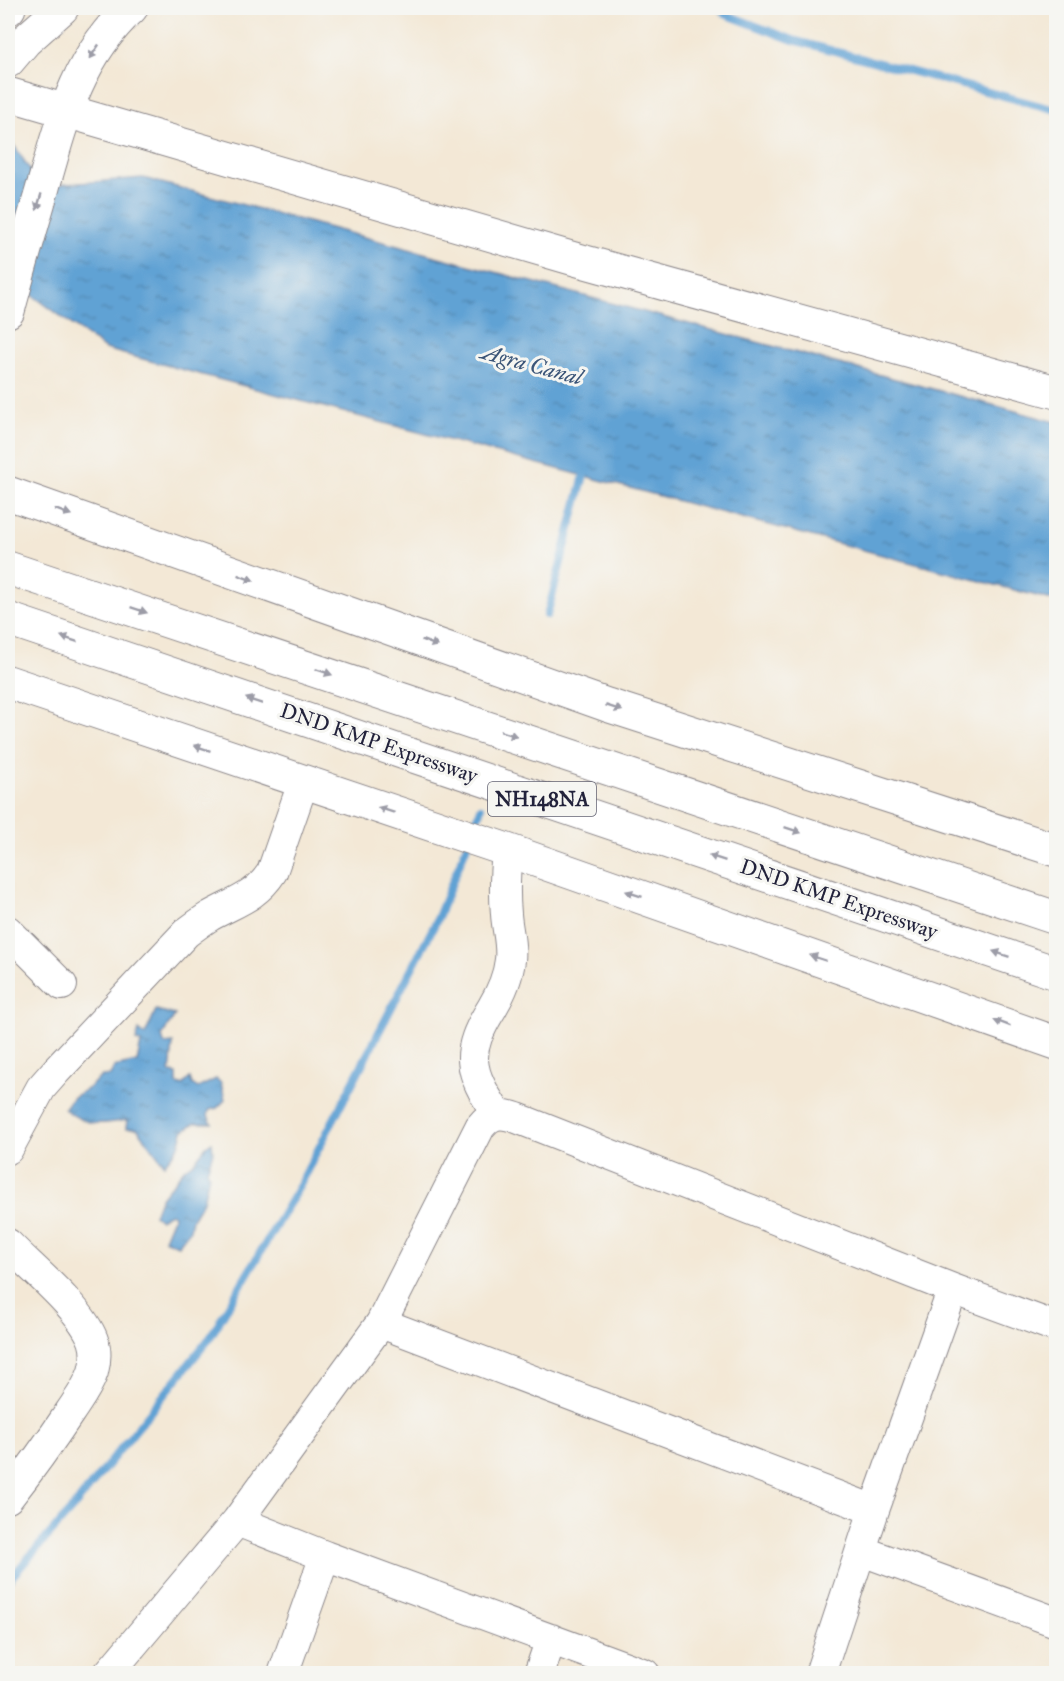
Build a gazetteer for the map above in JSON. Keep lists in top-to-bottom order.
{
  "streets": {
    "main road": ["DND KMP Expressway", "NH148NA"]
  },
  "water": ["Agra Canal"]
}
